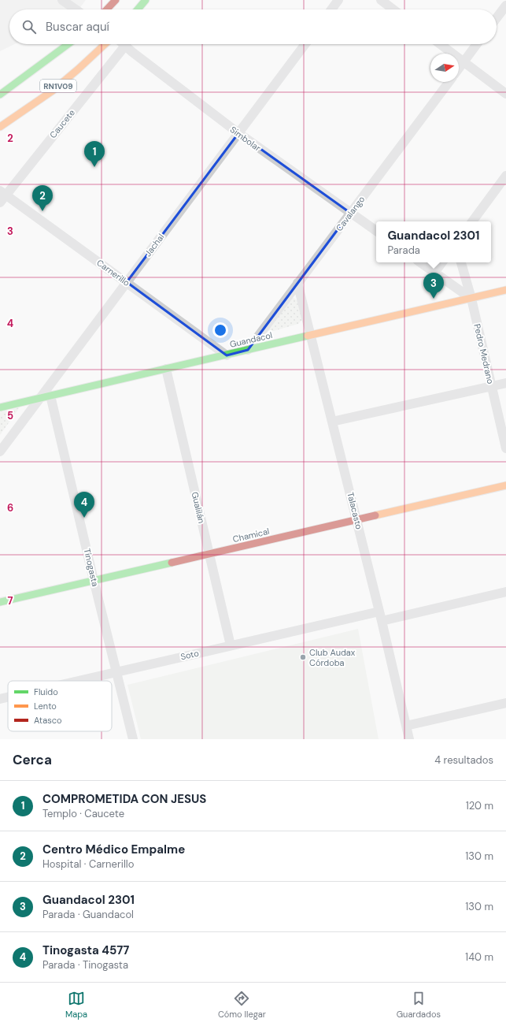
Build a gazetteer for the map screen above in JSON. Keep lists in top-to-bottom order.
{
  "streets": {
    "street": [
      "RN1V09",
      "Caucete",
      "Simbolar",
      "Cavalango",
      "Jachal",
      "Carnerillo",
      "Guandacol",
      "Pedro Medrano",
      "Gualilán",
      "Talacasto",
      "Chamical",
      "Tinogasta",
      "Soto"
    ]
  },
  "crossings": [
    ["Caucete", "Simbolar"],
    ["Caucete", "Carnerillo"],
    ["Simbolar", "Cavalango"],
    ["Simbolar", "Jachal"],
    ["Cavalango", "Guandacol"],
    ["Cavalango", "Talacasto"],
    ["Jachal", "Carnerillo"],
    ["Jachal", "Guandacol"],
    ["Carnerillo", "Guandacol"],
    ["Guandacol", "Pedro Medrano"],
    ["Guandacol", "Gualilán"],
    ["Guandacol", "Talacasto"],
    ["Guandacol", "Tinogasta"],
    ["Gualilán", "Chamical"],
    ["Gualilán", "Soto"],
    ["Talacasto", "Chamical"],
    ["Talacasto", "Soto"],
    ["Chamical", "Tinogasta"],
    ["Tinogasta", "Soto"]
  ],
  "places": ["Club Audax Córdoba"],
  "legend": ["Fluido", "Lento", "Atasco"],
  "north": "right",
  "page": {
    "search": "Buscar aquí",
    "pins": [
      "1",
      "2",
      "3",
      "4"
    ],
    "popup": ["Guandacol 2301", "Parada"],
    "heading": ["Cerca", "4 resultados"],
    "list": [
      {
        "mark": "1",
        "name": "COMPROMETIDA CON JESUS",
        "note": "Templo · Caucete",
        "value": "120 m"
      },
      {
        "mark": "2",
        "name": "Centro Médico Empalme",
        "note": "Hospital · Carnerillo",
        "value": "130 m"
      },
      {
        "mark": "3",
        "name": "Guandacol 2301",
        "note": "Parada · Guandacol",
        "value": "130 m"
      },
      {
        "mark": "4",
        "name": "Tinogasta 4577",
        "note": "Parada · Tinogasta",
        "value": "140 m"
      }
    ],
    "nav": ["Mapa", "Cómo llegar", "Guardados"]
  },
  "grid": {
    "rows": [
      "2",
      "3",
      "4",
      "5",
      "6",
      "7"
    ]
  }
}
